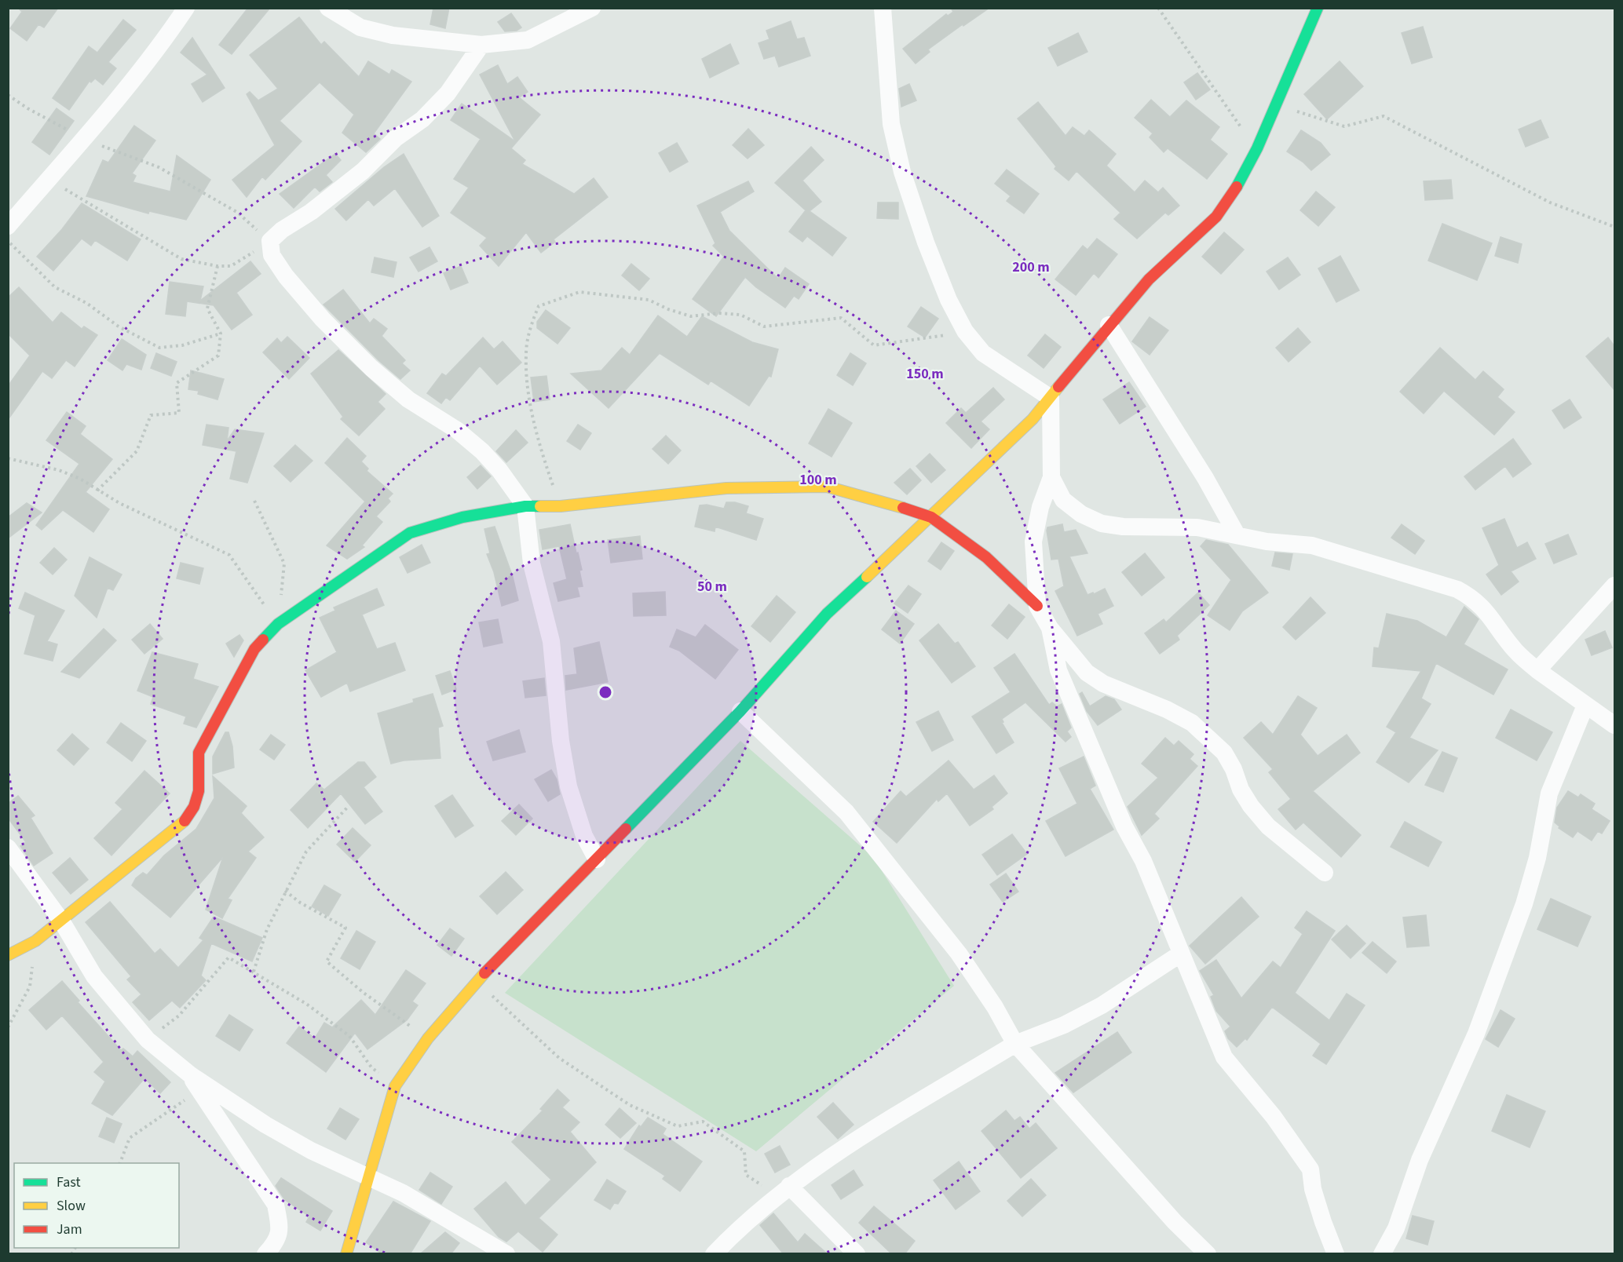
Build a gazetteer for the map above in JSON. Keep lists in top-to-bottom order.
{
  "legend": ["Fast", "Slow", "Jam"],
  "rings": [
    "200 m",
    "150 m",
    "100 m",
    "50 m"
  ]
}
